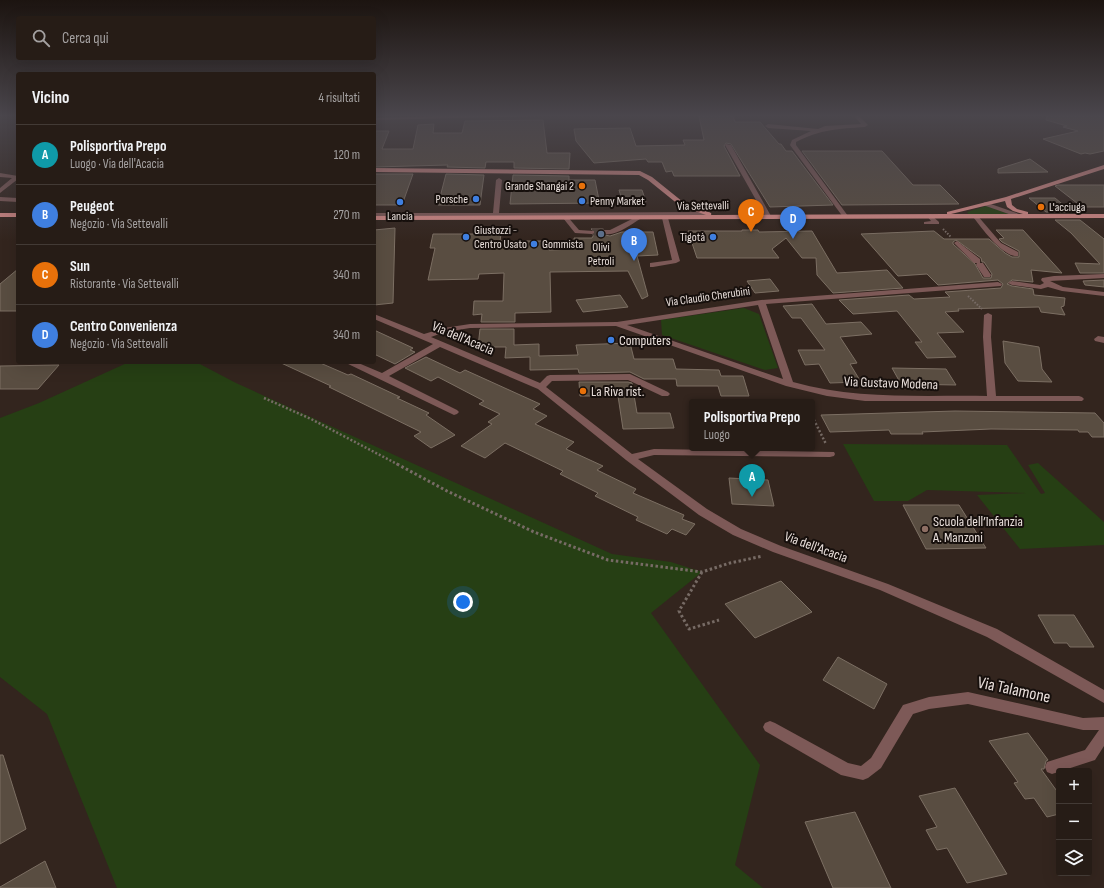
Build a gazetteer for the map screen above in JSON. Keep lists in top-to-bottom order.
{
  "streets": {
    "main road": ["Via Settevalli"],
    "street": [
      "Via Claudio Cherubini",
      "Via dell'Acacia",
      "Via Gustavo Modena",
      "Via Talamone"
    ]
  },
  "crossings": [
    ["Via Claudio Cherubini", "Via dell'Acacia"],
    ["Via Claudio Cherubini", "Via Gustavo Modena"]
  ],
  "places": [
    "Grande Shangai 2",
    "Porsche",
    "Penny Market",
    "Lancia",
    "L'acciuga",
    "Olivi Petroli",
    "Giustozzi - Centro Usato",
    "Tigotà",
    "Gommista",
    "Computers",
    "La Riva rist.",
    "Scuola dell’Infanzia A. Manzoni"
  ],
  "page": {
    "search": "Cerca qui",
    "heading": ["Vicino", "4 risultati"],
    "list": [
      {
        "mark": "A",
        "name": "Polisportiva Prepo",
        "note": "Luogo · Via dell'Acacia",
        "value": "120 m"
      },
      {
        "mark": "B",
        "name": "Peugeot",
        "note": "Negozio · Via Settevalli",
        "value": "270 m"
      },
      {
        "mark": "C",
        "name": "Sun",
        "note": "Ristorante · Via Settevalli",
        "value": "340 m"
      },
      {
        "mark": "D",
        "name": "Centro Convenienza",
        "note": "Negozio · Via Settevalli",
        "value": "340 m"
      }
    ],
    "pins": [
      "C",
      "D",
      "B",
      "A"
    ],
    "popup": ["Polisportiva Prepo", "Luogo"],
    "map_buttons": ["+", "−"]
  }
}
